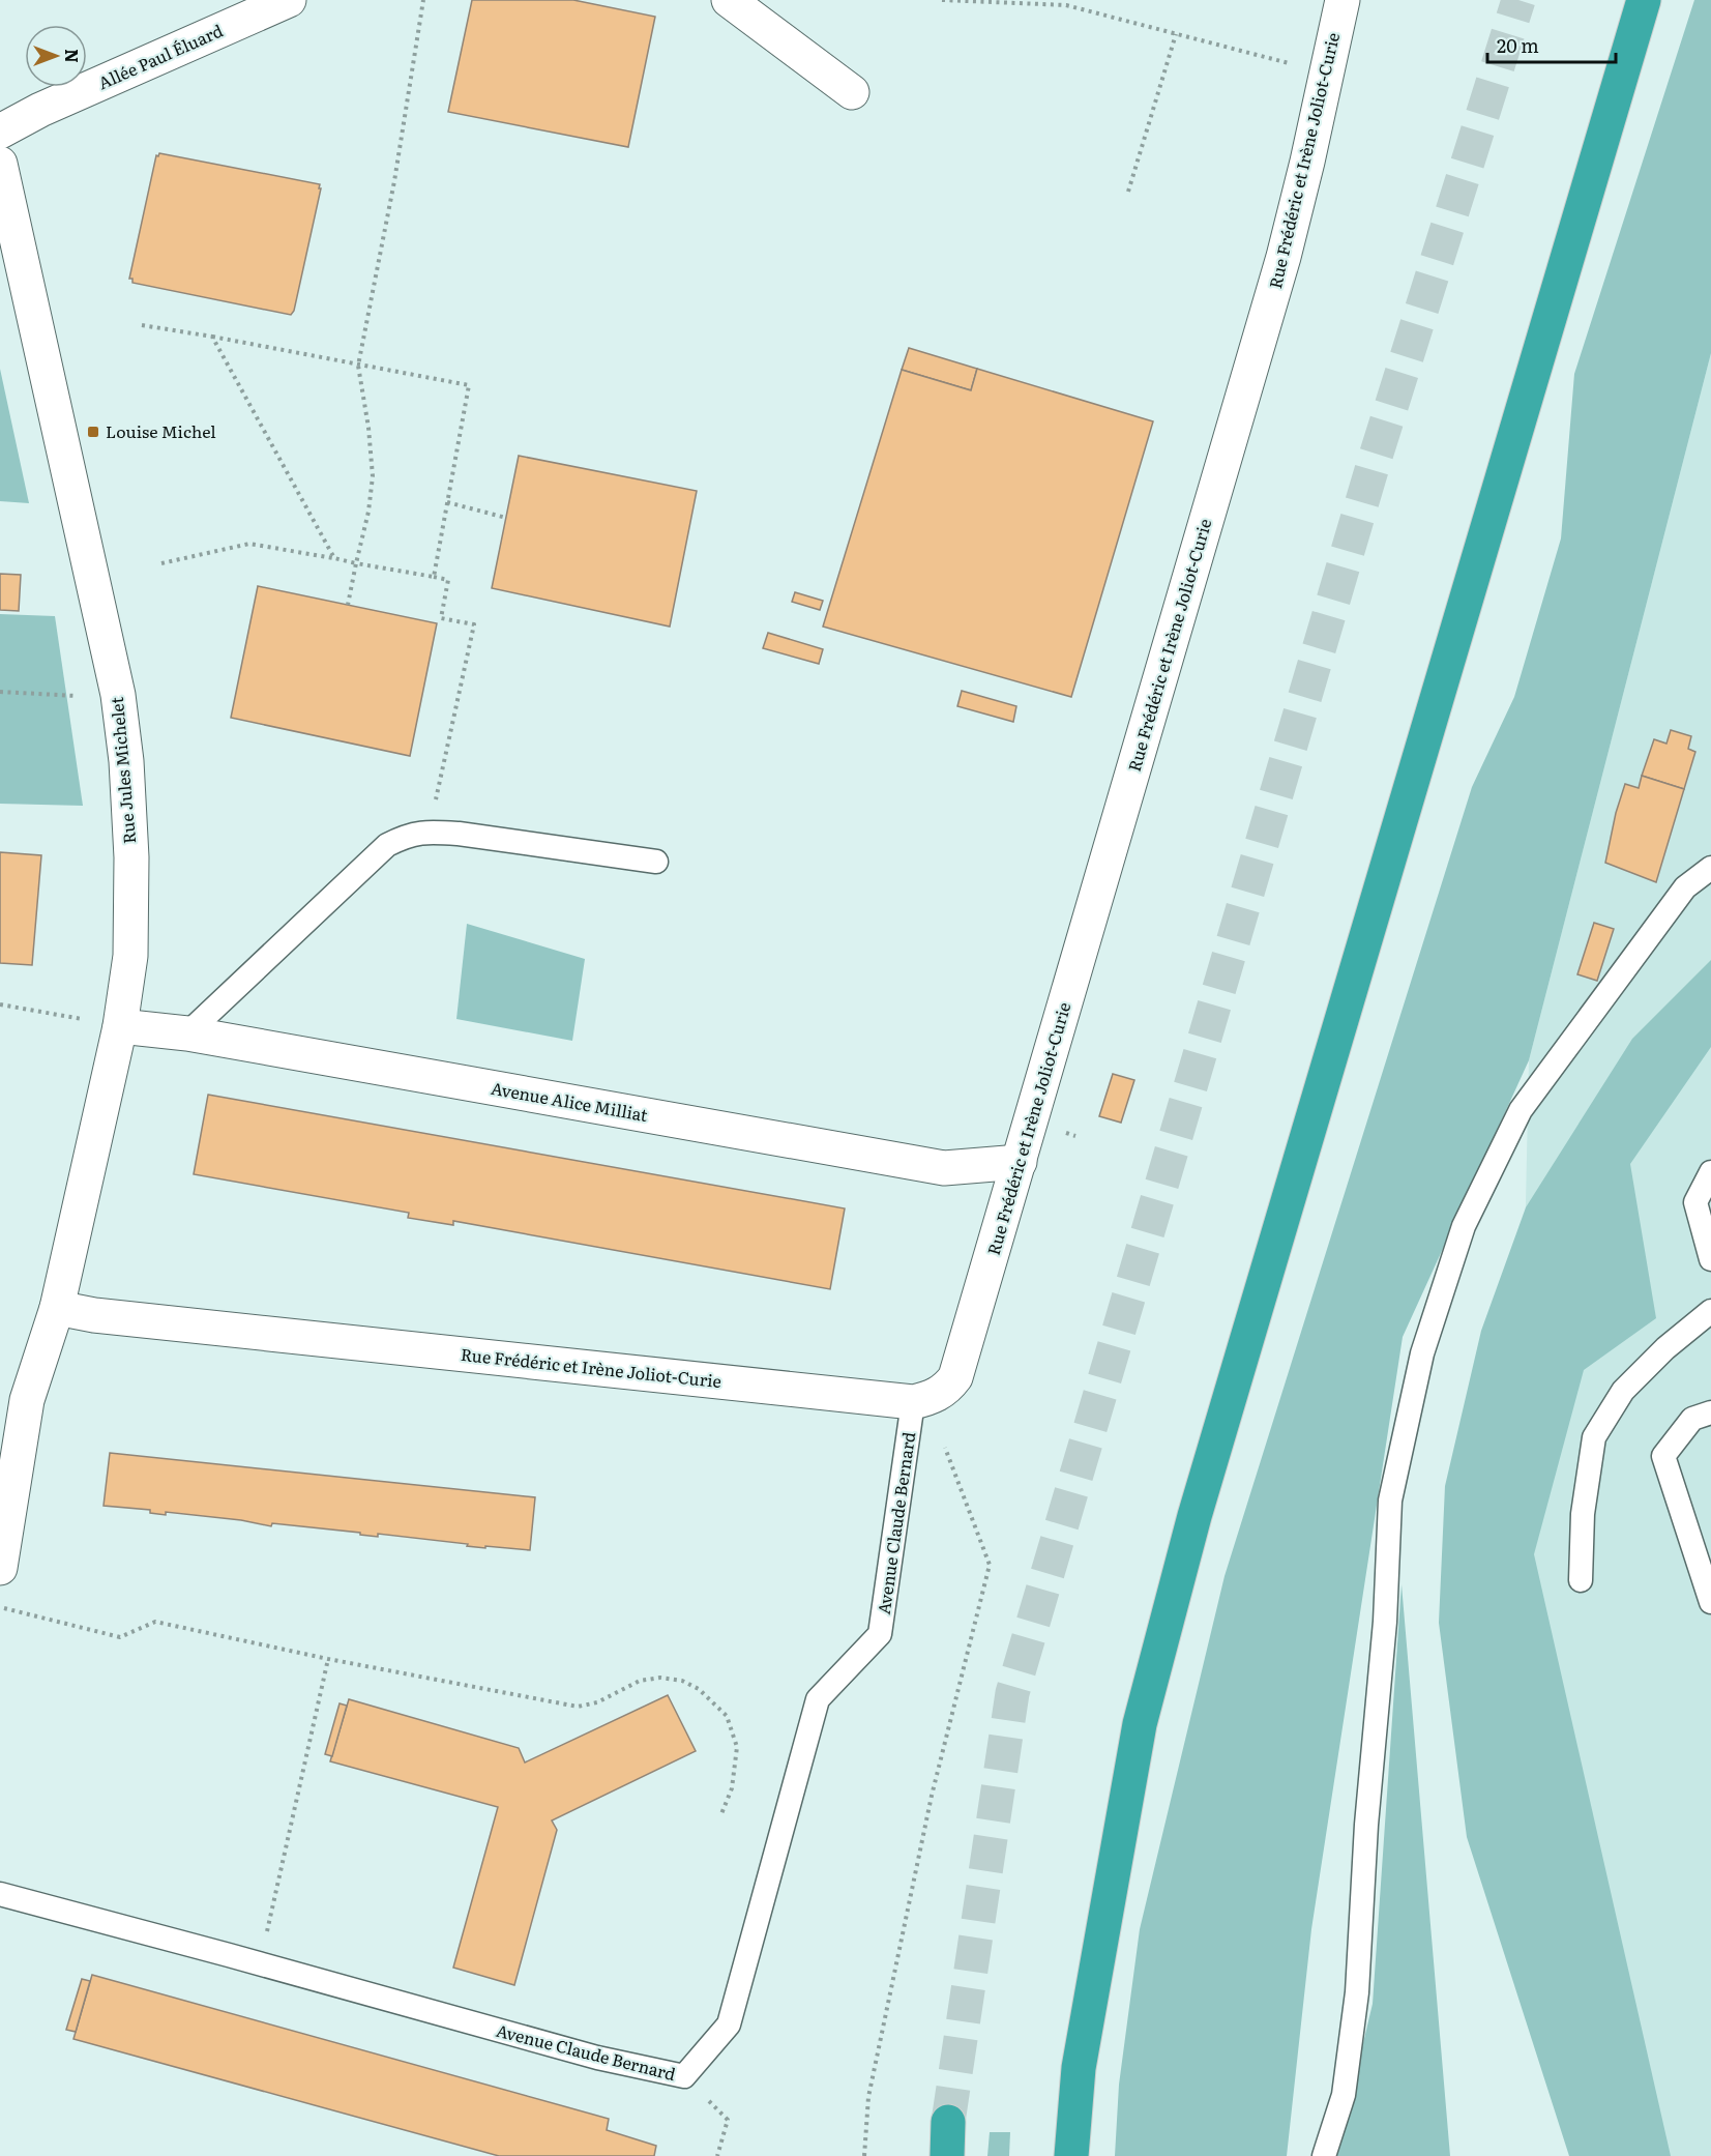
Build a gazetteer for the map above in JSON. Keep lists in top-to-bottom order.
{
  "streets": {
    "street": [
      "Allée Paul Éluard",
      "Rue Frédéric et Irène Joliot-Curie",
      "Rue Jules Michelet",
      "Avenue Alice Milliat"
    ],
    "lane": ["Avenue Claude Bernard"]
  },
  "crossings": [
    ["Rue Frédéric et Irène Joliot-Curie", "Rue Jules Michelet"],
    ["Rue Frédéric et Irène Joliot-Curie", "Avenue Alice Milliat"],
    ["Rue Frédéric et Irène Joliot-Curie", "Avenue Claude Bernard"],
    ["Rue Jules Michelet", "Avenue Alice Milliat"]
  ],
  "places": {
    "transit": ["Louise Michel"]
  },
  "scale_bar": "20 m",
  "north": "right"
}
